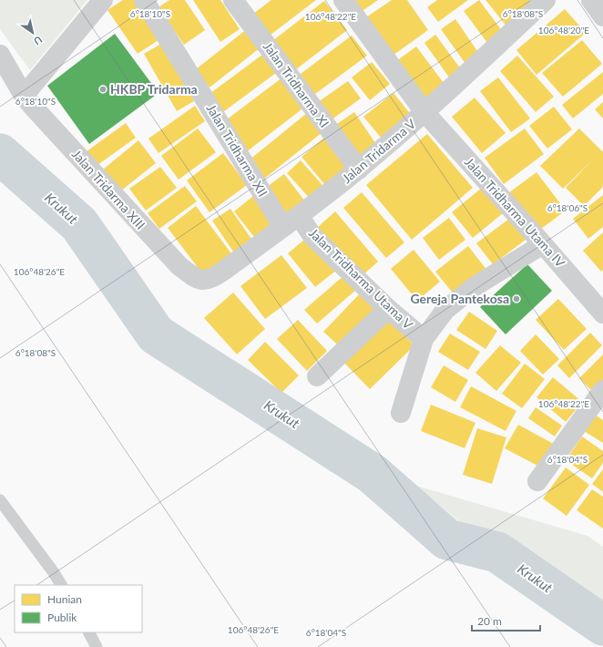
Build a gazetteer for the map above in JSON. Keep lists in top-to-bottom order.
{
  "streets": {
    "street": [
      "Jalan Tridharma XI",
      "Jalan Tridharma XII",
      "Jalan Tridarma V",
      "Jalan Tridarma XIII",
      "Jalan Tridharma Utama IV",
      "Jalan Tridharma Utama V"
    ]
  },
  "crossings": [
    ["Jalan Tridharma XI", "Jalan Tridarma V"],
    ["Jalan Tridharma XII", "Jalan Tridarma V"],
    ["Jalan Tridharma XII", "Jalan Tridharma Utama V"],
    ["Jalan Tridarma V", "Jalan Tridarma XIII"],
    ["Jalan Tridarma V", "Jalan Tridharma Utama IV"],
    ["Jalan Tridarma V", "Jalan Tridharma Utama V"]
  ],
  "water": ["Krukut"],
  "places": ["HKBP Tridarma", "Gereja Pantekosa"],
  "legend": ["Hunian", "Publik"],
  "scale_bar": "20 m",
  "north": "bottom right",
  "coordinates": [
    "6°18'10\"S",
    "6°18'08\"S",
    "106°48'22\"E",
    "106°48'20\"E",
    "6°18'06\"S",
    "106°48'26\"E",
    "6°18'04\"S"
  ]
}
